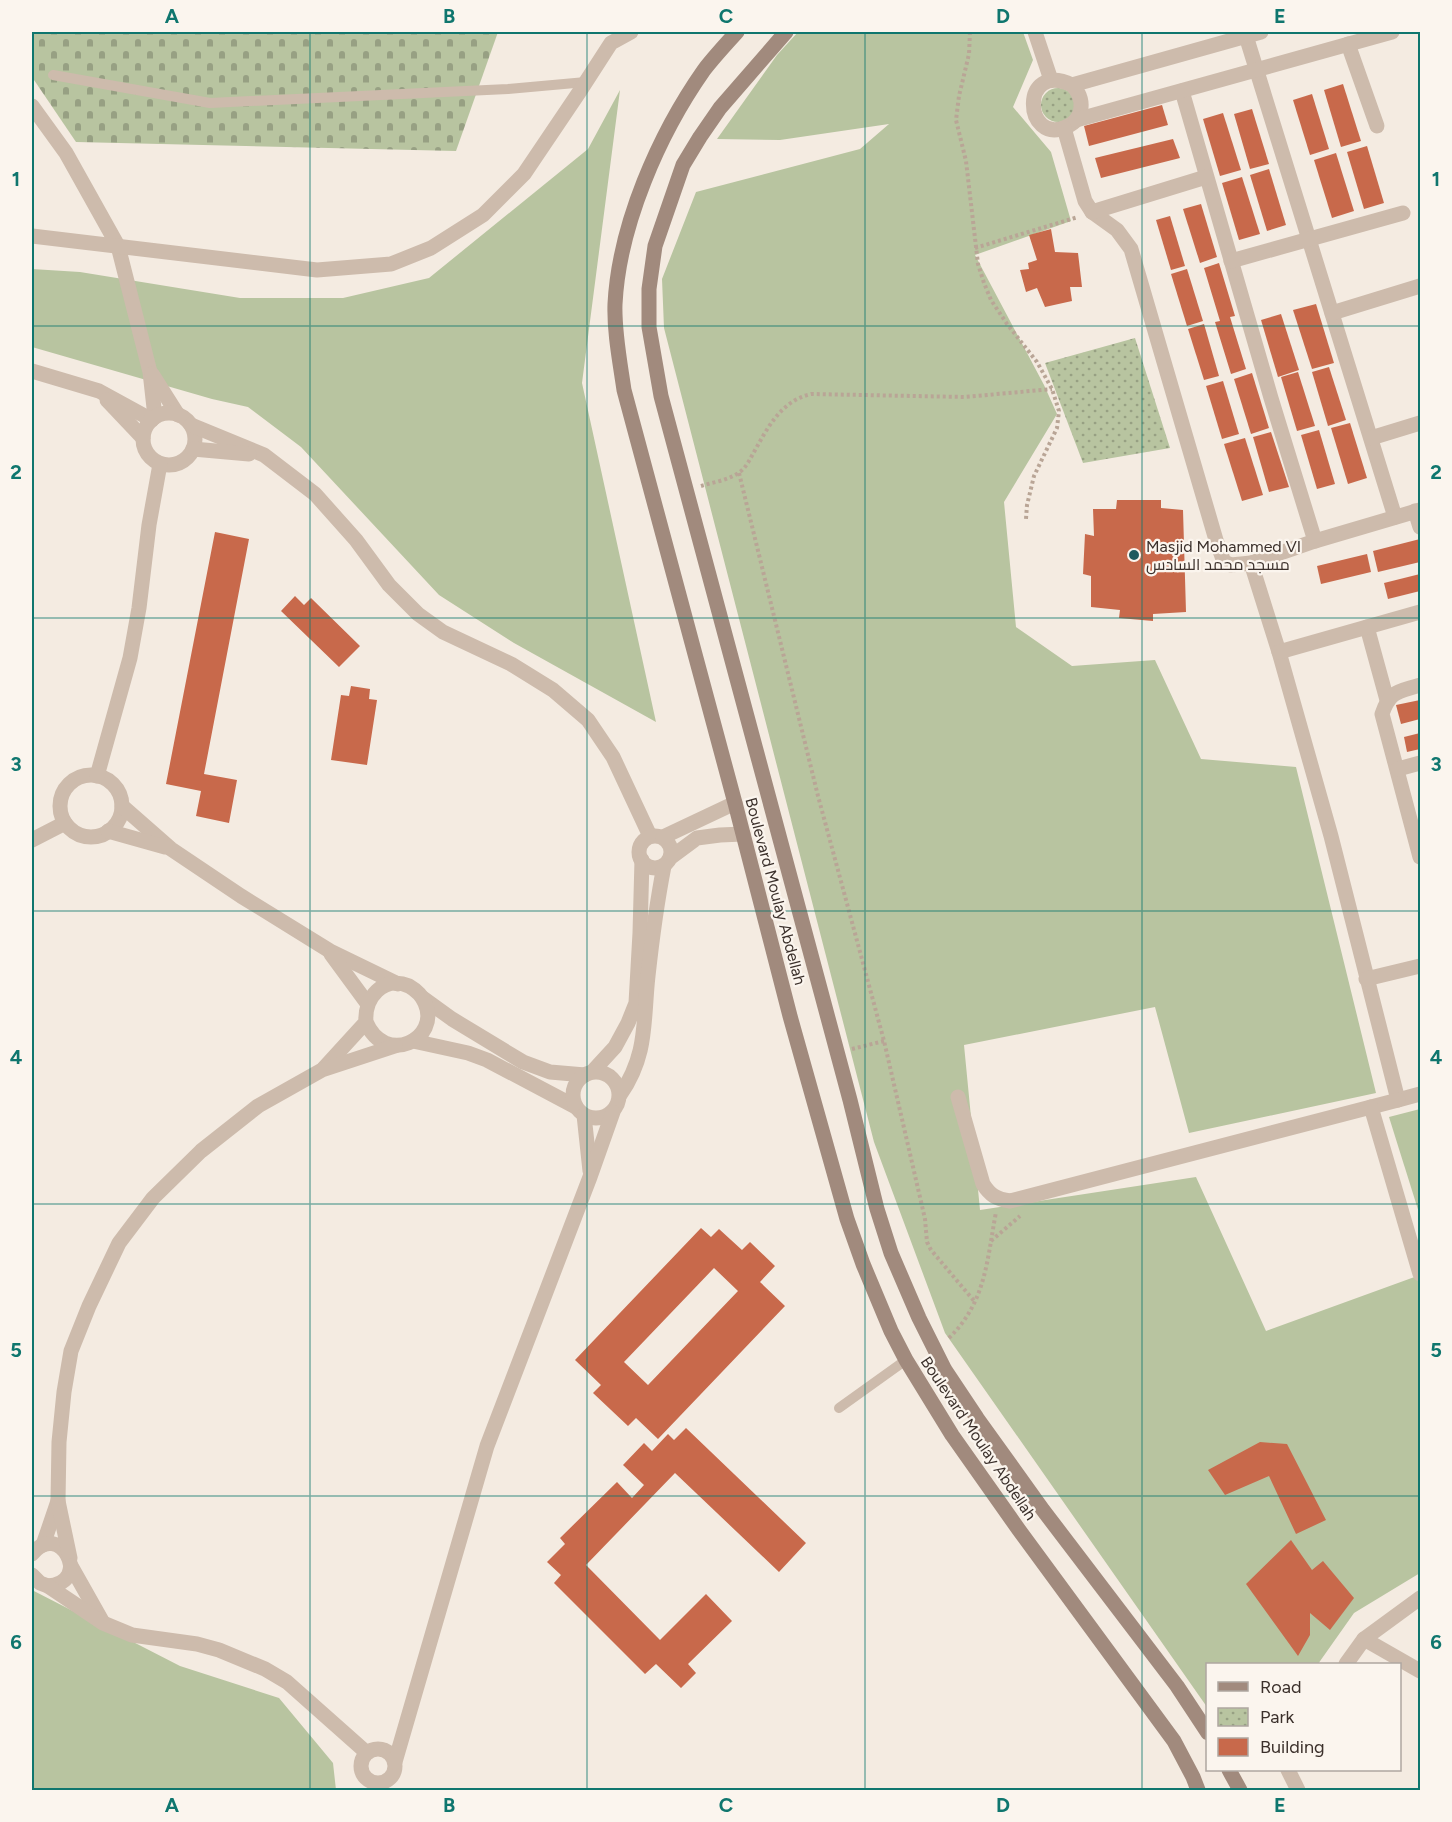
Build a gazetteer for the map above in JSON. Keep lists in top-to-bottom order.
{
  "streets": {
    "main road": ["Boulevard Moulay Abdellah"]
  },
  "places": ["Masjid Mohammed VI مسجد محمد السادس"],
  "legend": ["Road", "Park", "Building"],
  "grid": {
    "columns": [
      "A",
      "B",
      "C",
      "D",
      "E"
    ],
    "rows": [
      "1",
      "2",
      "3",
      "4",
      "5",
      "6"
    ]
  }
}
